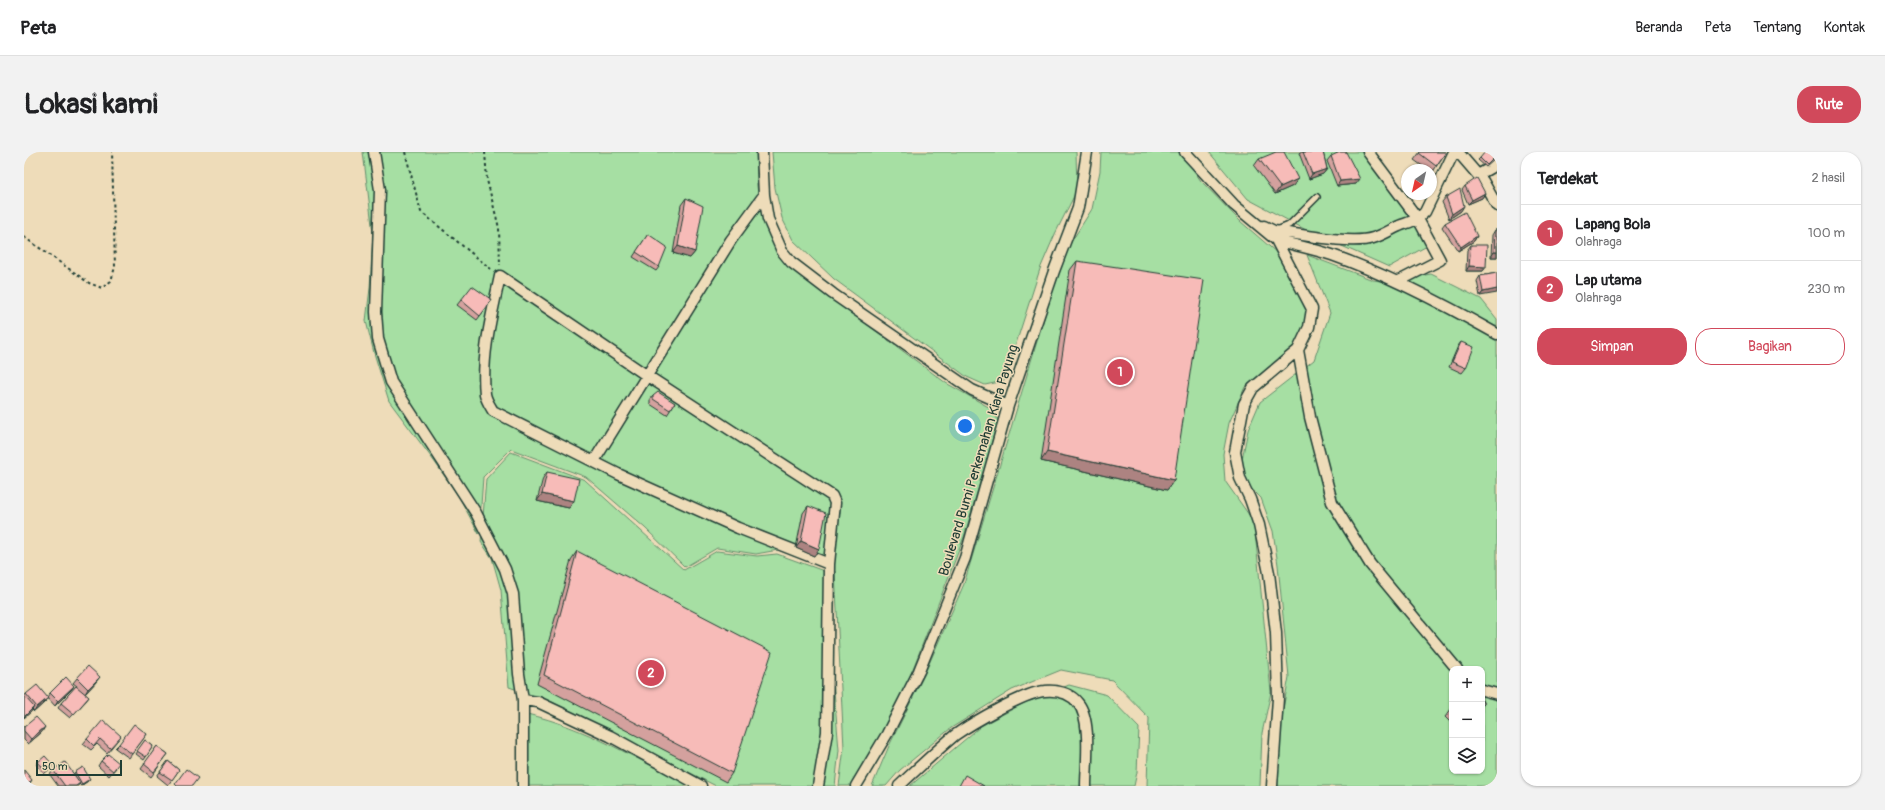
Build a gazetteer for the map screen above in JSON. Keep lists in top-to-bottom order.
{
  "streets": {
    "street": ["Boulevard Bumi Perkemahan Kiara Payung"]
  },
  "scale_bar": "50 m",
  "north": "bottom left",
  "page": {
    "header": "Peta",
    "nav": [
      "Beranda",
      "Peta",
      "Tentang",
      "Kontak"
    ],
    "buttons": [
      "Rute",
      ["Simpan", "Bagikan"]
    ],
    "title": "Lokasi kami",
    "heading": ["Terdekat", "2 hasil"],
    "list": [
      {
        "mark": "1",
        "name": "Lapang Bola",
        "note": "Olahraga",
        "value": "100 m"
      },
      {
        "mark": "2",
        "name": "Lap utama",
        "note": "Olahraga",
        "value": "230 m"
      }
    ],
    "pins": ["1", "2"],
    "map_buttons": ["+", "−"],
    "scale": "50 m"
  }
}
